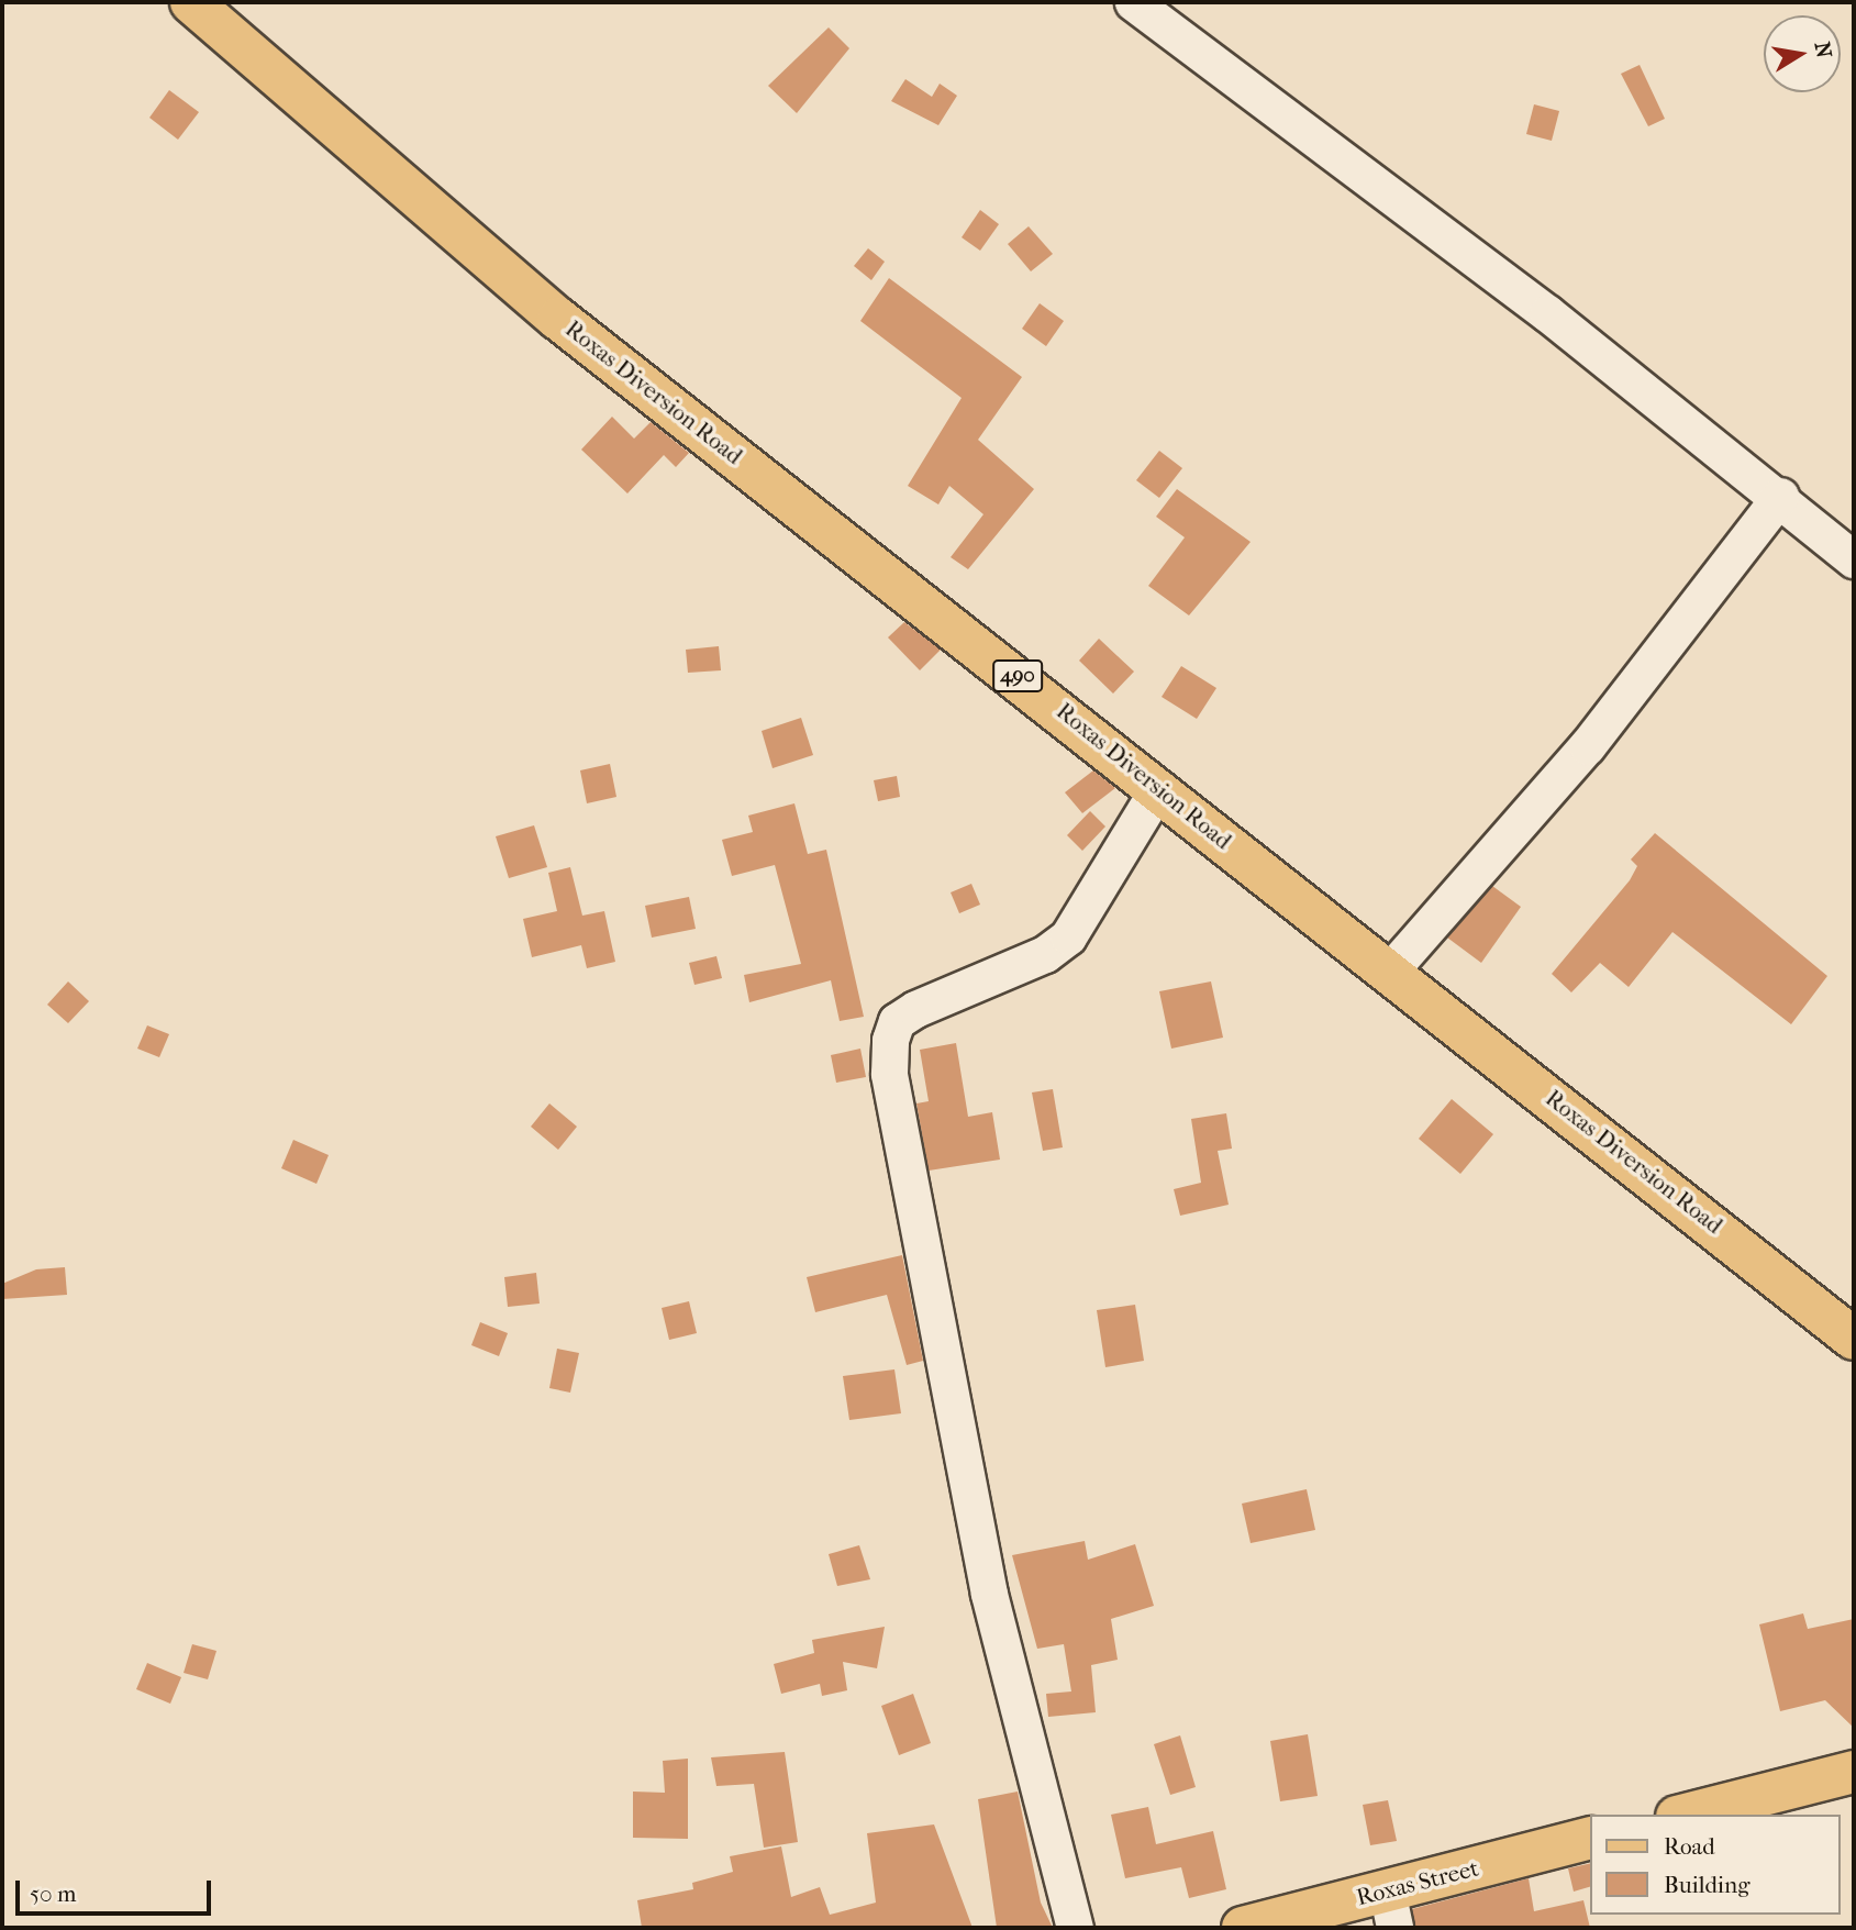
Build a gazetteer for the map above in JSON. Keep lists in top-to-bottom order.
{
  "streets": {
    "main road": ["Roxas Diversion Road", "490", "Roxas Street"]
  },
  "legend": ["Road", "Building"],
  "scale_bar": "50 m",
  "north": "right"
}
